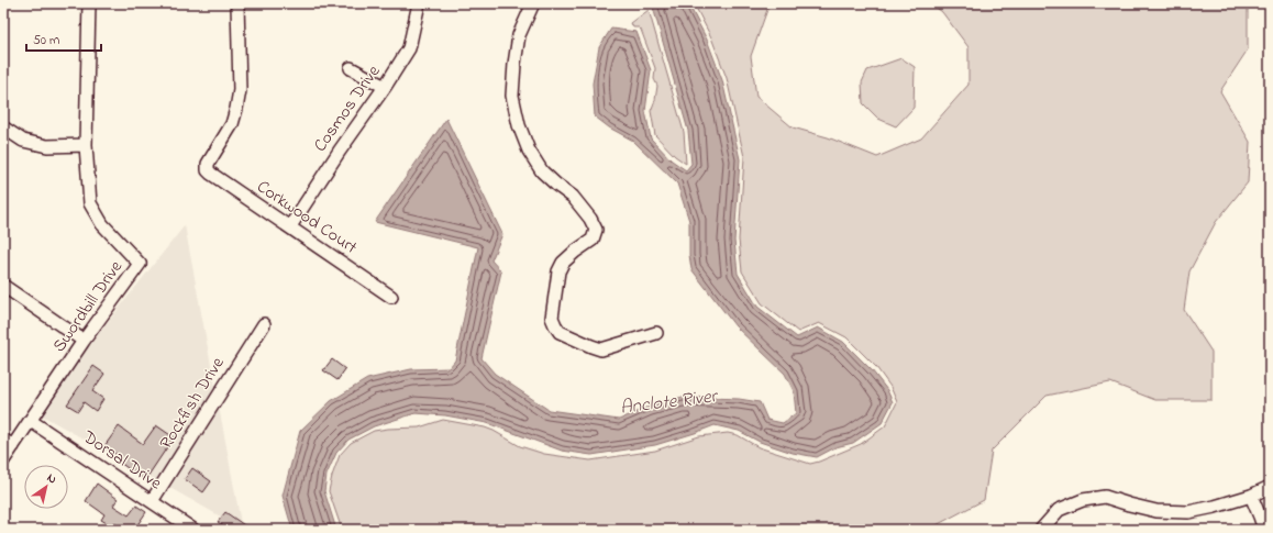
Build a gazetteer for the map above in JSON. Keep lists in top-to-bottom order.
{
  "streets": {
    "street": [
      "Cosmos Drive",
      "Corkwood Court",
      "Swordbill Drive",
      "Rockfish Drive",
      "Dorsal Drive"
    ]
  },
  "crossings": [
    ["Cosmos Drive", "Corkwood Court"],
    ["Swordbill Drive", "Dorsal Drive"],
    ["Rockfish Drive", "Dorsal Drive"]
  ],
  "water": ["Anclote River"],
  "scale_bar": "50 m",
  "north": "top right"
}
